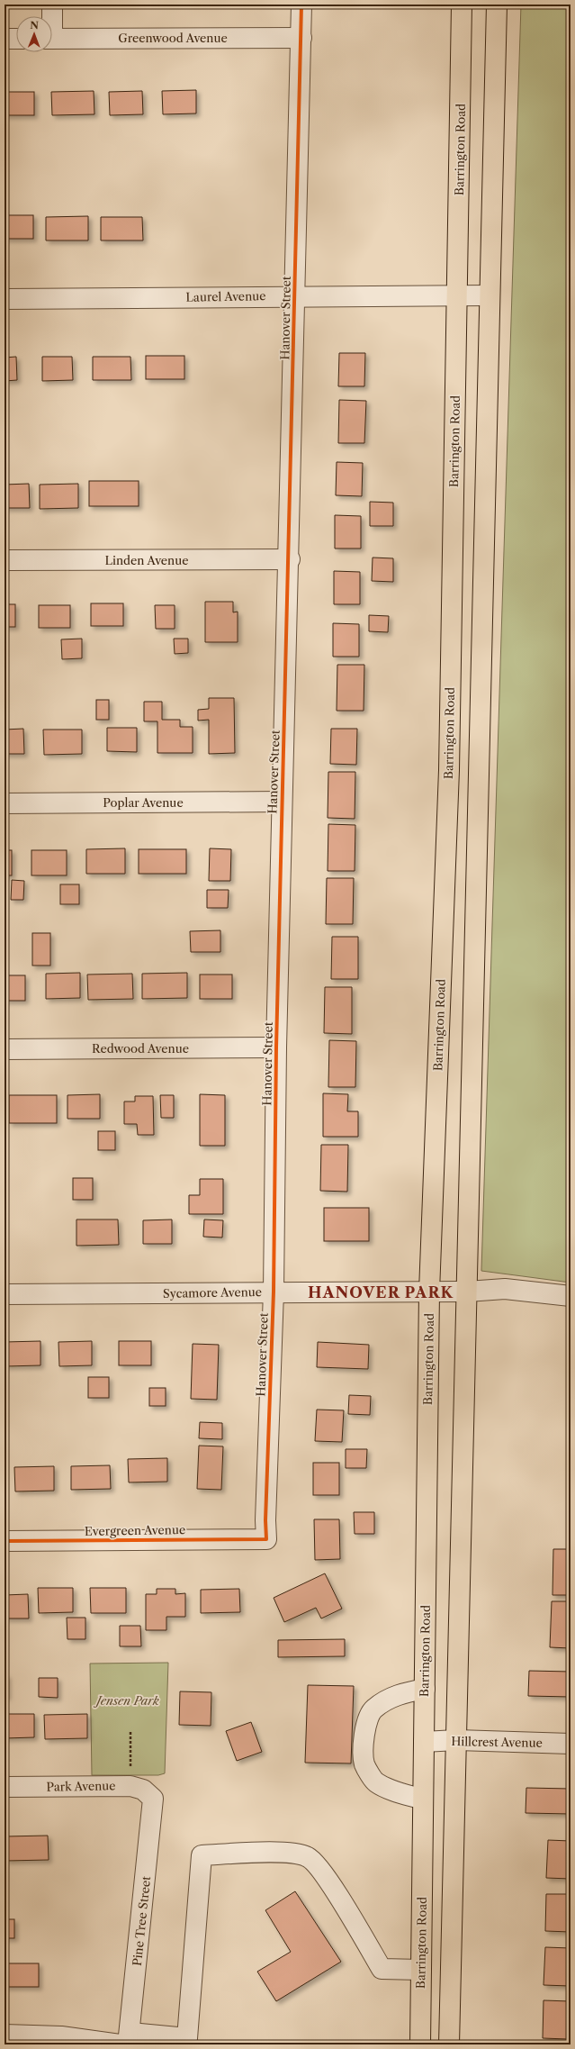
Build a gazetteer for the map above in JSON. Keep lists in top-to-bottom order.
{
  "streets": {
    "main road": ["Barrington Road"],
    "street": [
      "Greenwood Avenue",
      "Laurel Avenue",
      "Hanover Street",
      "Linden Avenue",
      "Poplar Avenue",
      "Redwood Avenue",
      "Sycamore Avenue",
      "Evergreen Avenue",
      "Hillcrest Avenue",
      "Park Avenue",
      "Pine Tree Street"
    ]
  },
  "crossings": [
    ["Greenwood Avenue", "Hanover Street"],
    ["Barrington Road", "Laurel Avenue"],
    ["Barrington Road", "Sycamore Avenue"],
    ["Barrington Road", "Hillcrest Avenue"],
    ["Laurel Avenue", "Hanover Street"],
    ["Hanover Street", "Linden Avenue"],
    ["Hanover Street", "Poplar Avenue"],
    ["Hanover Street", "Redwood Avenue"],
    ["Hanover Street", "Sycamore Avenue"],
    ["Hanover Street", "Evergreen Avenue"],
    ["Park Avenue", "Pine Tree Street"]
  ],
  "districts": ["HANOVER PARK"],
  "parks": ["Jensen Park"],
  "north": "top"
}
